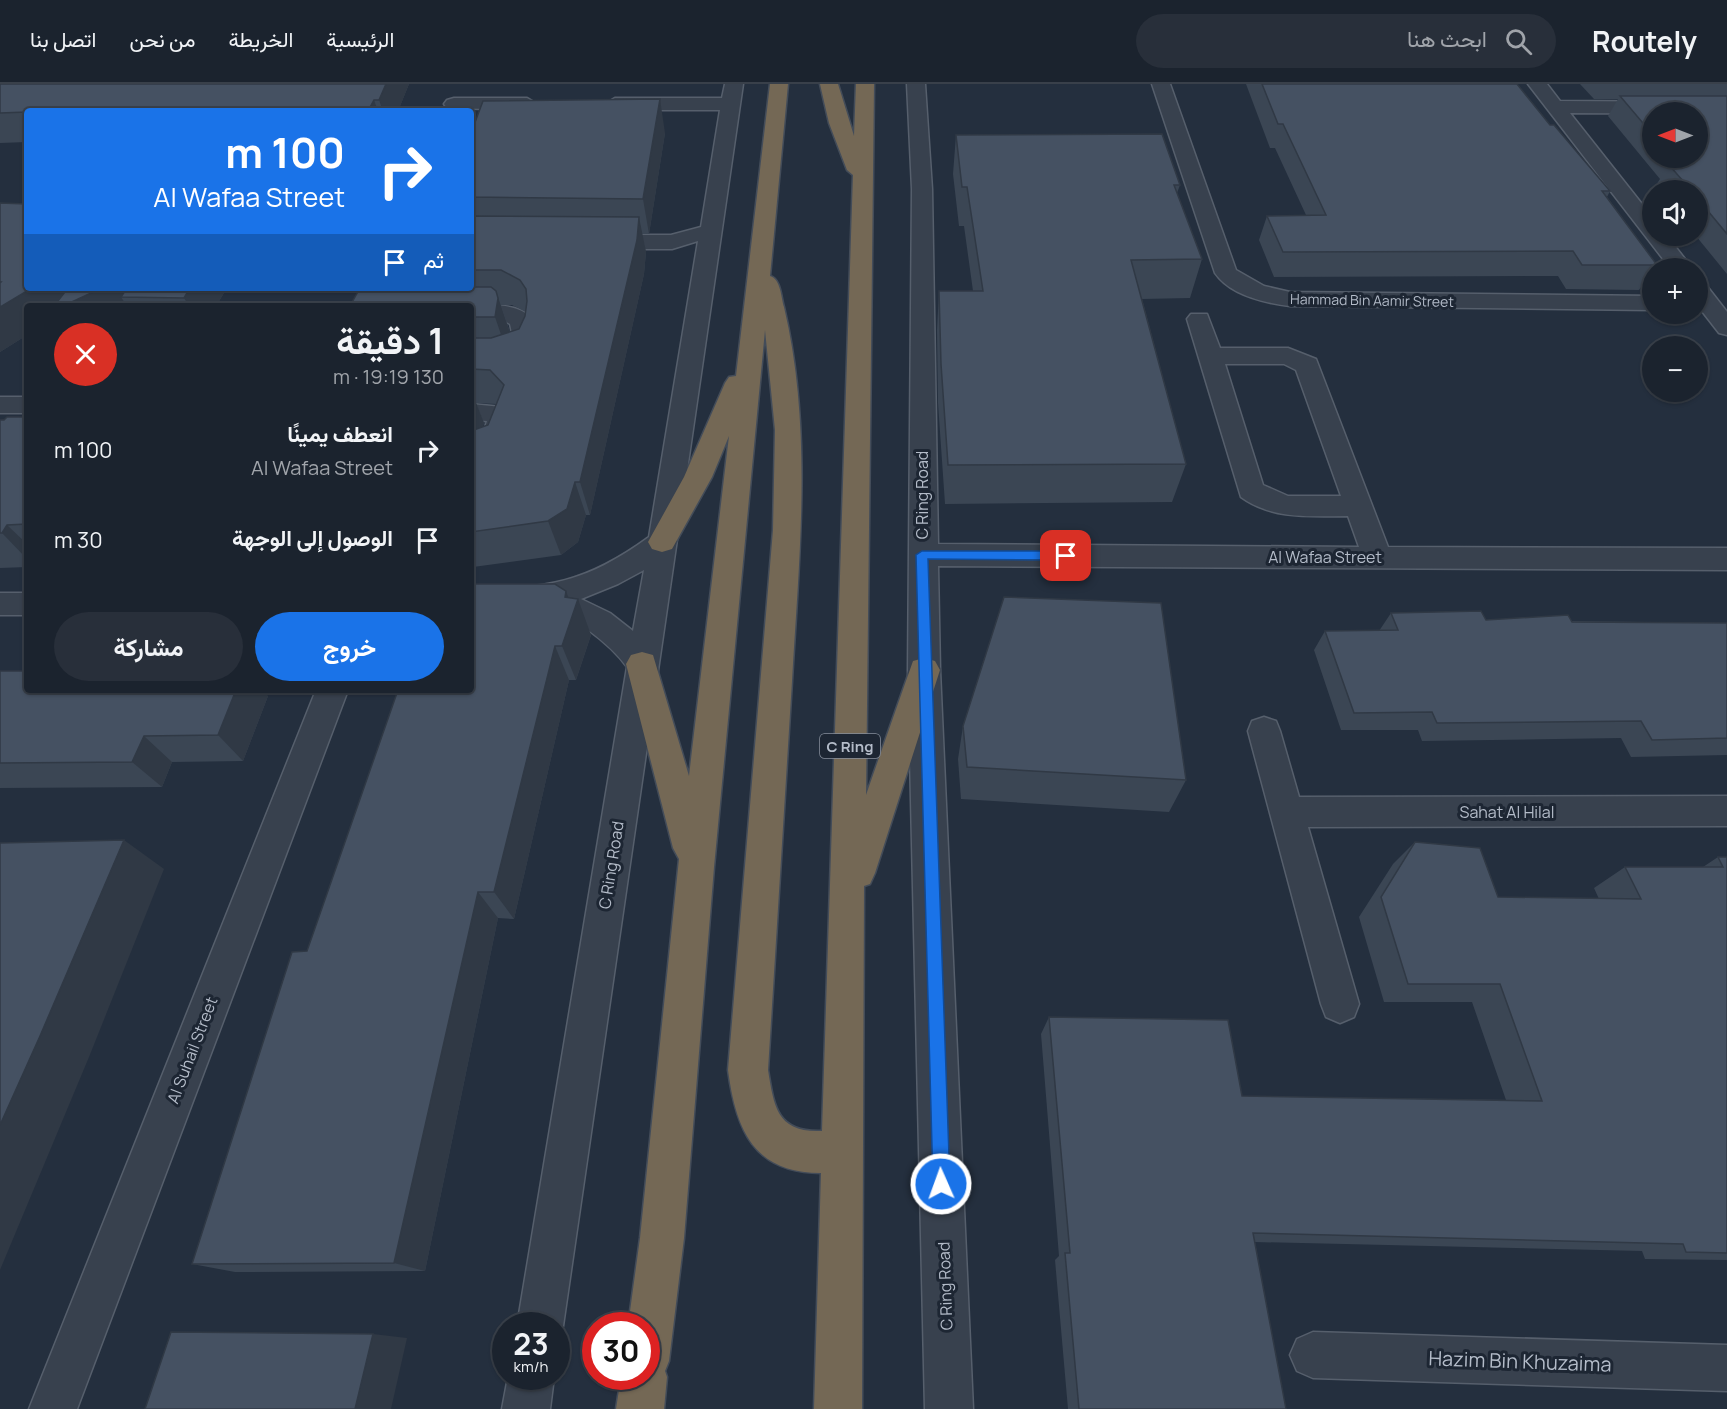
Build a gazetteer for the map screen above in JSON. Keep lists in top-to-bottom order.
{
  "streets": {
    "highway": ["C Ring"],
    "street": [
      "Hammad Bin Aamir Street",
      "C Ring Road",
      "Al Wafaa Street",
      "Sahat Al Hilal",
      "Al Suhail Street",
      "Hazim Bin Khuzaima"
    ]
  },
  "crossings": [
    ["C Ring Road", "Al Wafaa Street"]
  ],
  "north": "left",
  "page": {
    "header": "Routely",
    "search": "ابحث هنا",
    "nav": [
      "الرئيسية",
      "الخريطة",
      "من نحن",
      "اتصل بنا"
    ],
    "map_buttons": ["+", "−"],
    "turn": ["100 m", "Al Wafaa Street"],
    "then": "ثم",
    "heading": ["1 دقيقة", "130 m · 19:19"],
    "list": [
      {
        "name": "انعطف يمينًا",
        "note": "Al Wafaa Street",
        "value": "100 m"
      },
      {
        "name": "الوصول إلى الوجهة",
        "value": "30 m"
      }
    ],
    "buttons": ["خروج", "مشاركة"],
    "speed": "23 km/h",
    "limit": "30"
  }
}
